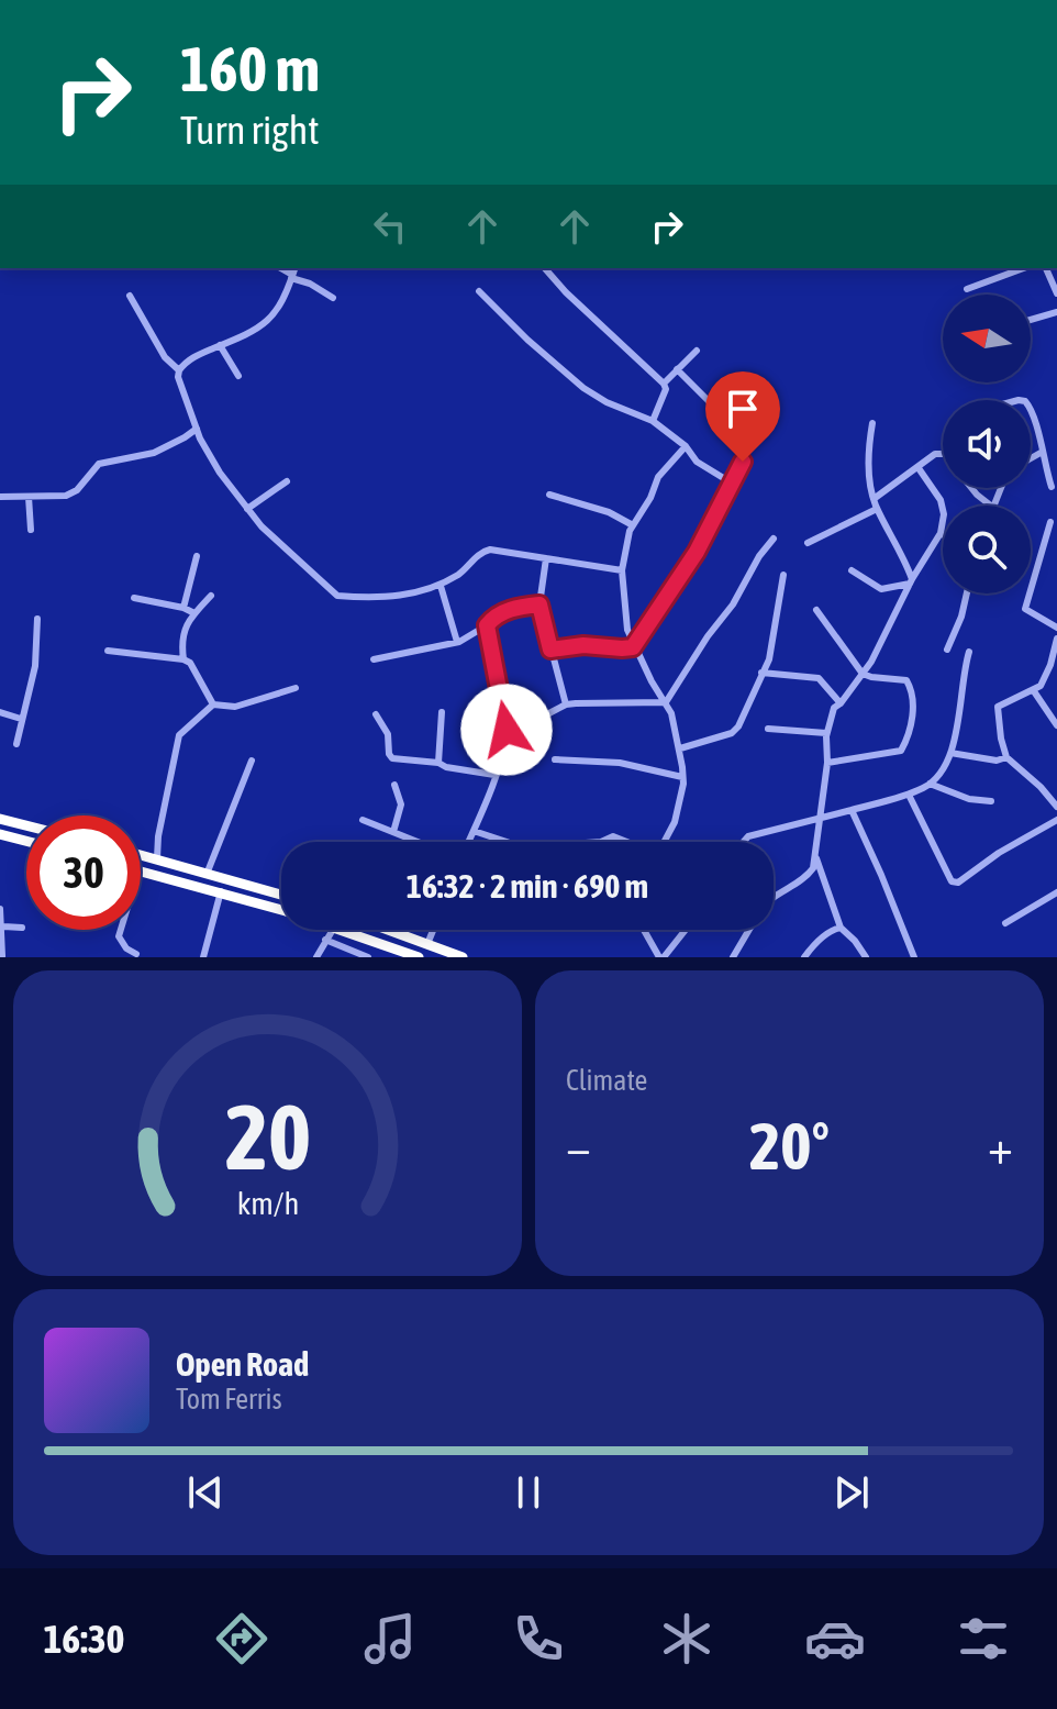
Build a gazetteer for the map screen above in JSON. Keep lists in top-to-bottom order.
{
  "north": "left",
  "page": {
    "turn": ["160 m", "Turn right"],
    "limit": "30",
    "trip": "16:32 · 2 min · 690 m",
    "tile": "Climate",
    "heat": ["−", "20°", "+"],
    "song": ["Open Road", "Tom Ferris"],
    "tabs": "16:30",
    "gauge": ["20", "km/h"]
  }
}
